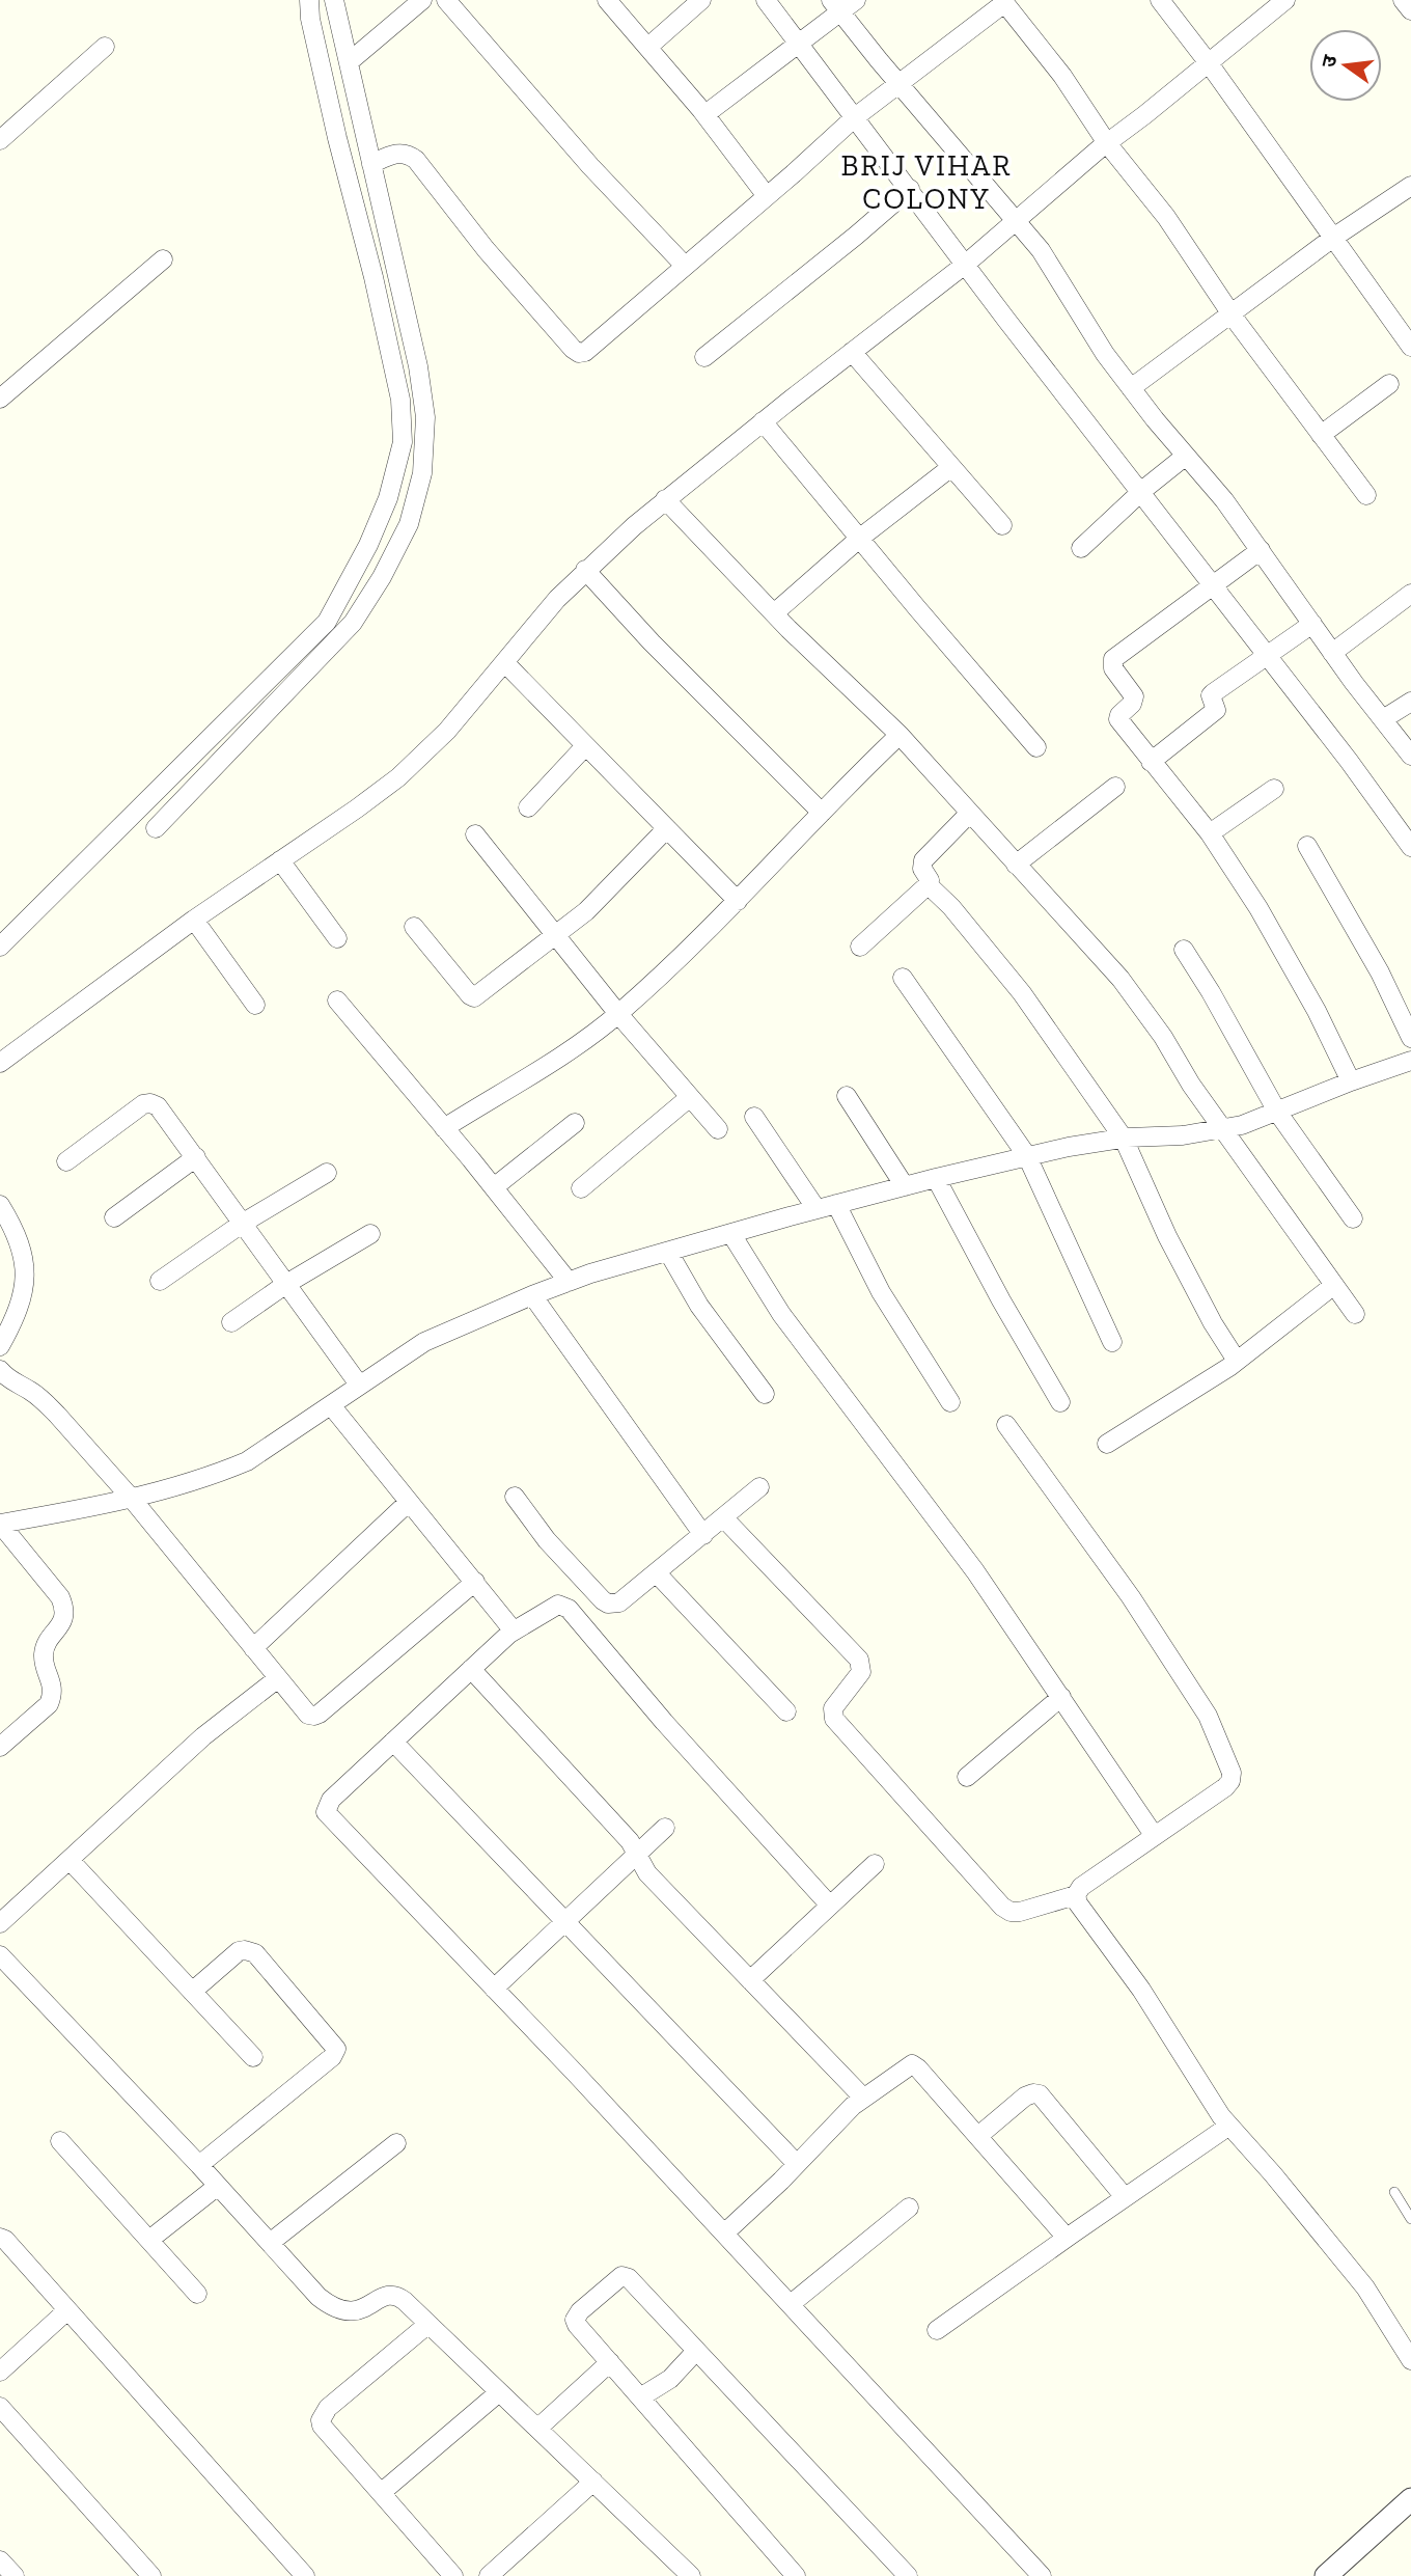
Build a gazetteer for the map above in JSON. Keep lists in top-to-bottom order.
{
  "districts": ["BRIJ VIHAR COLONY"],
  "north": "left"
}
